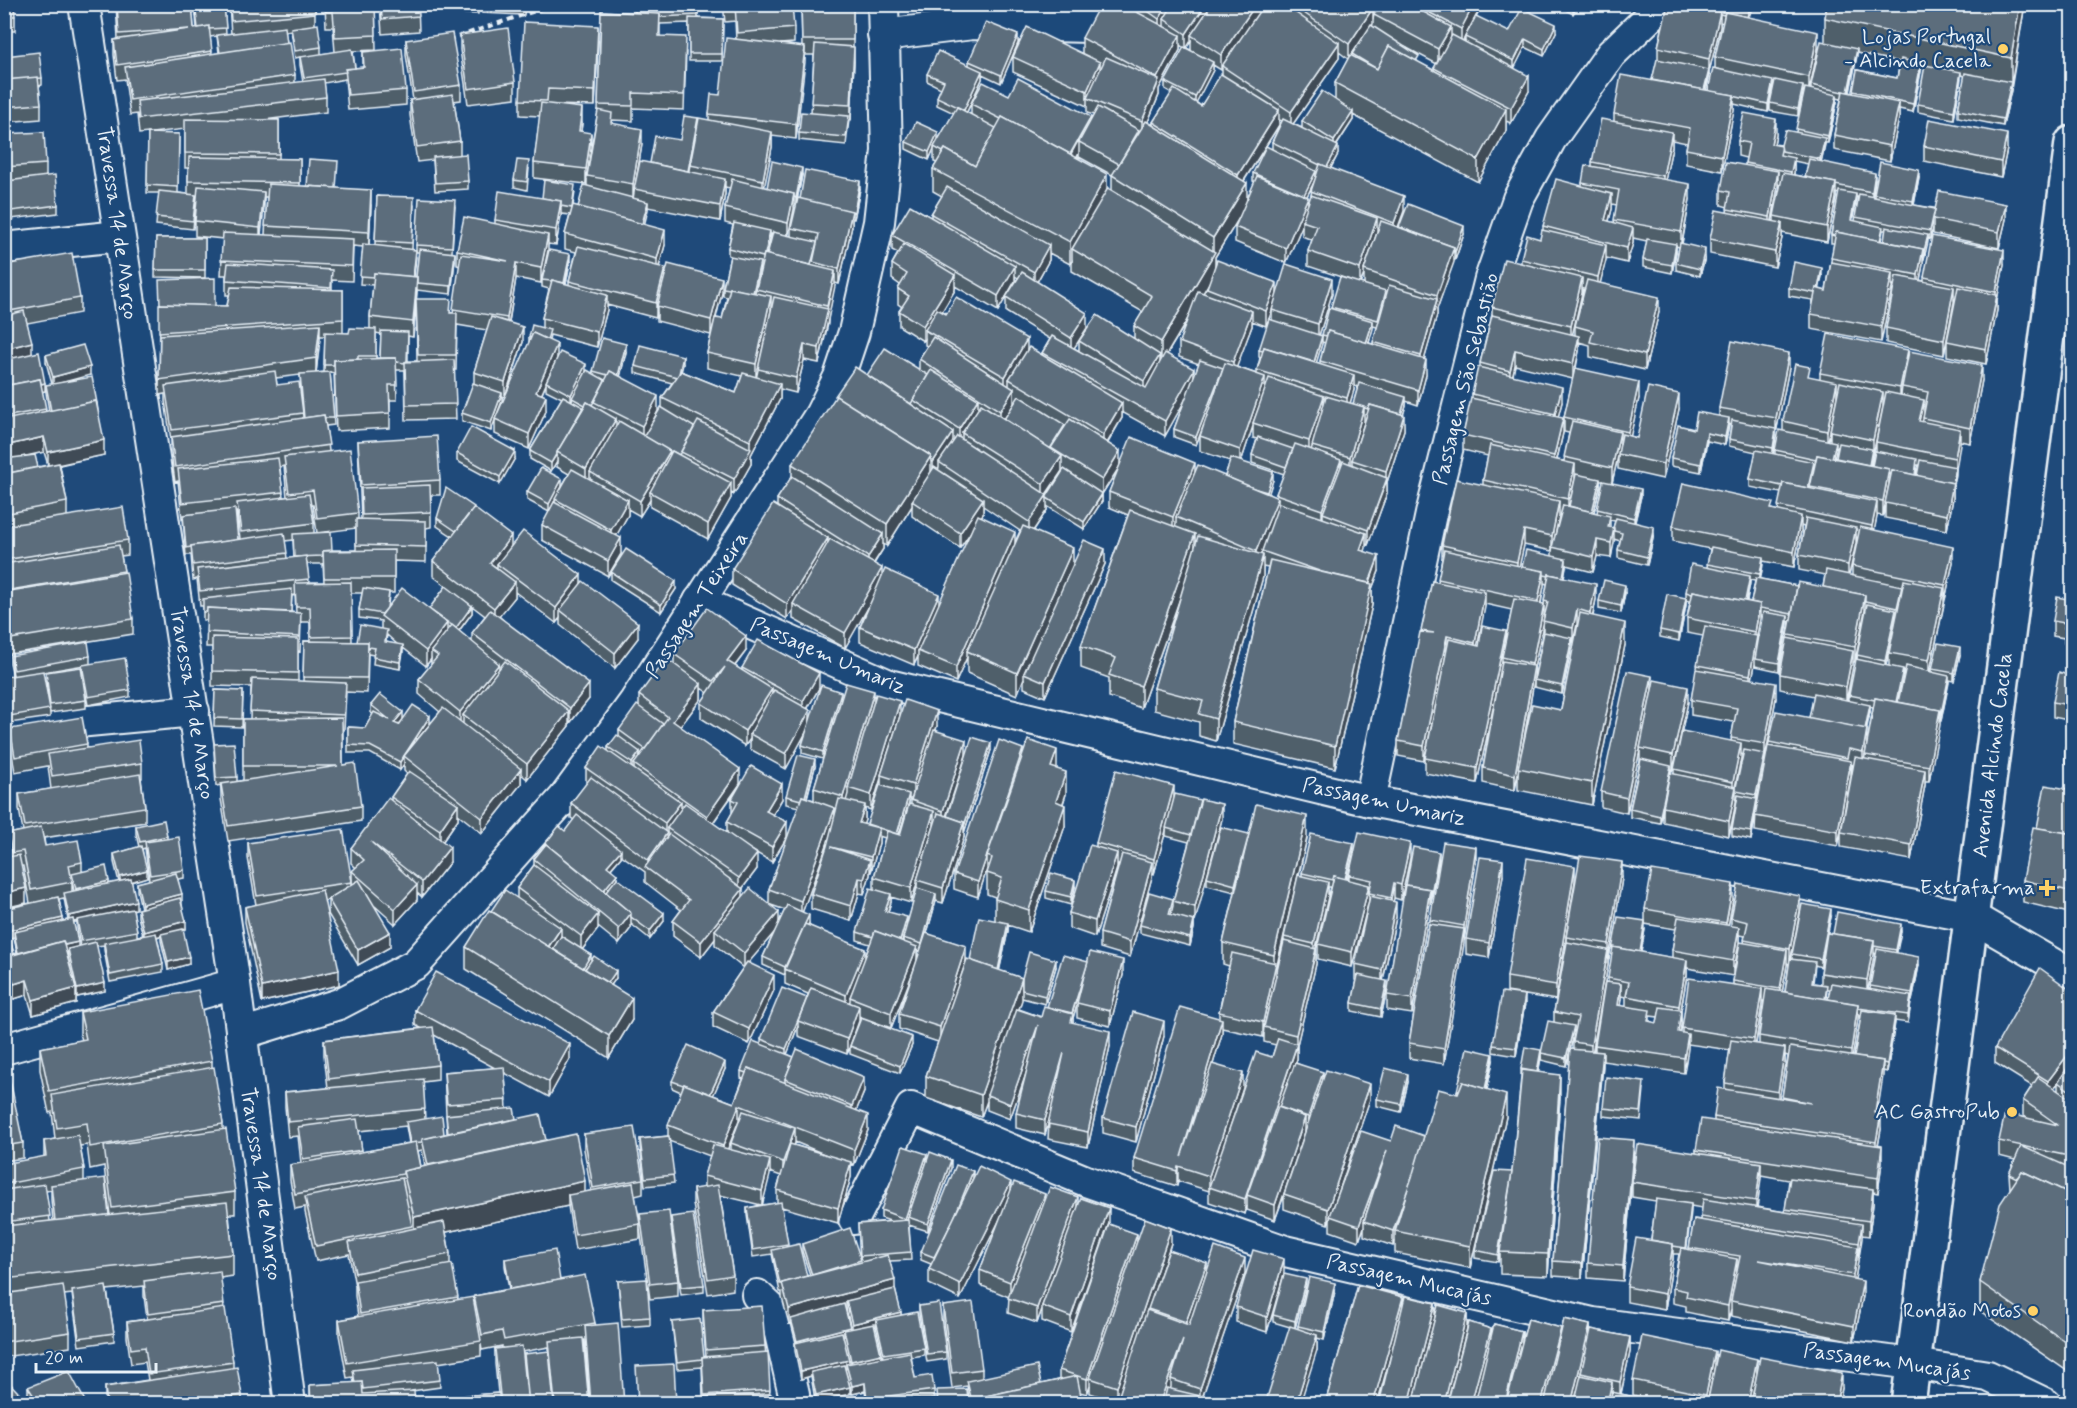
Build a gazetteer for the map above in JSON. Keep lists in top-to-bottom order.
{
  "streets": {
    "main road": ["Avenida Alcindo Cacela"],
    "street": [
      "Travessa 14 de Março",
      "Passagem São Sebastião",
      "Passagem Teixeira",
      "Passagem Umariz",
      "Passagem Mucajás"
    ]
  },
  "crossings": [
    ["Travessa 14 de Março", "Passagem Teixeira"],
    ["Passagem São Sebastião", "Passagem Umariz"],
    ["Passagem Teixeira", "Passagem Umariz"],
    ["Passagem Umariz", "Avenida Alcindo Cacela"],
    ["Avenida Alcindo Cacela", "Passagem Mucajás"]
  ],
  "places": {
    "other": ["Lojas Portugal - Alcindo Cacela", "AC GastroPub", "Rondão Motos"],
    "health": ["Extrafarma"]
  },
  "scale_bar": "20 m"
}
